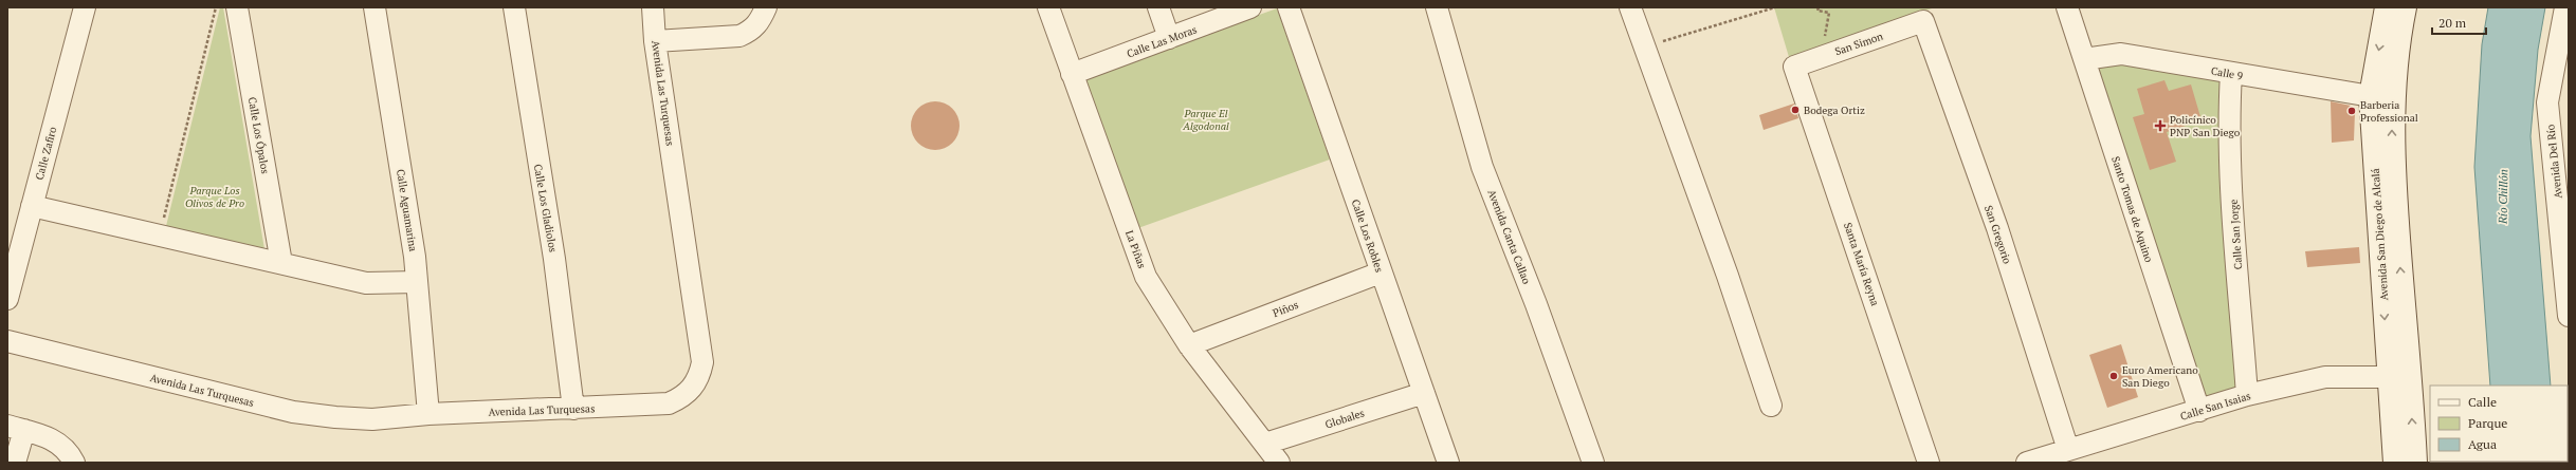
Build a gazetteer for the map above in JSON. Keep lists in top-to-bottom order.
{
  "streets": {
    "main road": ["Avenida San Diego de Alcalá"],
    "street": [
      "Calle Las Moras",
      "San Simon",
      "Calle 9",
      "Avenida Las Turquesas",
      "Calle Los Ópalos",
      "Calle Zafiro",
      "Avenida Del Río",
      "Calle Los Gladiolos",
      "Santo Tomas de Aquino",
      "Calle Aguamarina",
      "San Gregorio",
      "Calle San Jorge",
      "Calle Los Robles",
      "Avenida Canta Callao",
      "La Piñas",
      "Santa María Reyna",
      "Piños",
      "Calle San Isaias",
      "Globales"
    ]
  },
  "crossings": [
    ["Calle Las Moras", "La Piñas"],
    ["San Simon", "San Gregorio"],
    ["San Simon", "Santa María Reyna"],
    ["Calle 9", "Santo Tomas de Aquino"],
    ["Calle 9", "Calle San Jorge"],
    ["Calle 9", "Avenida San Diego de Alcalá"],
    ["Avenida Las Turquesas", "Calle Los Gladiolos"],
    ["Avenida Las Turquesas", "Calle Aguamarina"],
    ["Santo Tomas de Aquino", "Calle San Isaias"],
    ["San Gregorio", "Calle San Isaias"],
    ["Calle San Jorge", "Calle San Isaias"],
    ["Avenida San Diego de Alcalá", "Calle San Isaias"],
    ["Calle Los Robles", "Piños"],
    ["Calle Los Robles", "Globales"],
    ["La Piñas", "Piños"],
    ["La Piñas", "Globales"]
  ],
  "water": ["Río Chillón"],
  "parks": ["Parque El Algodonal", "Parque Los Olivos de Pro"],
  "places": {
    "other": ["Bodega Ortiz", "Barberia Professional", "Euro Americano San Diego"],
    "health": ["Policínico PNP San Diego"]
  },
  "legend": ["Calle", "Parque", "Agua"],
  "scale_bar": "20 m"
}
